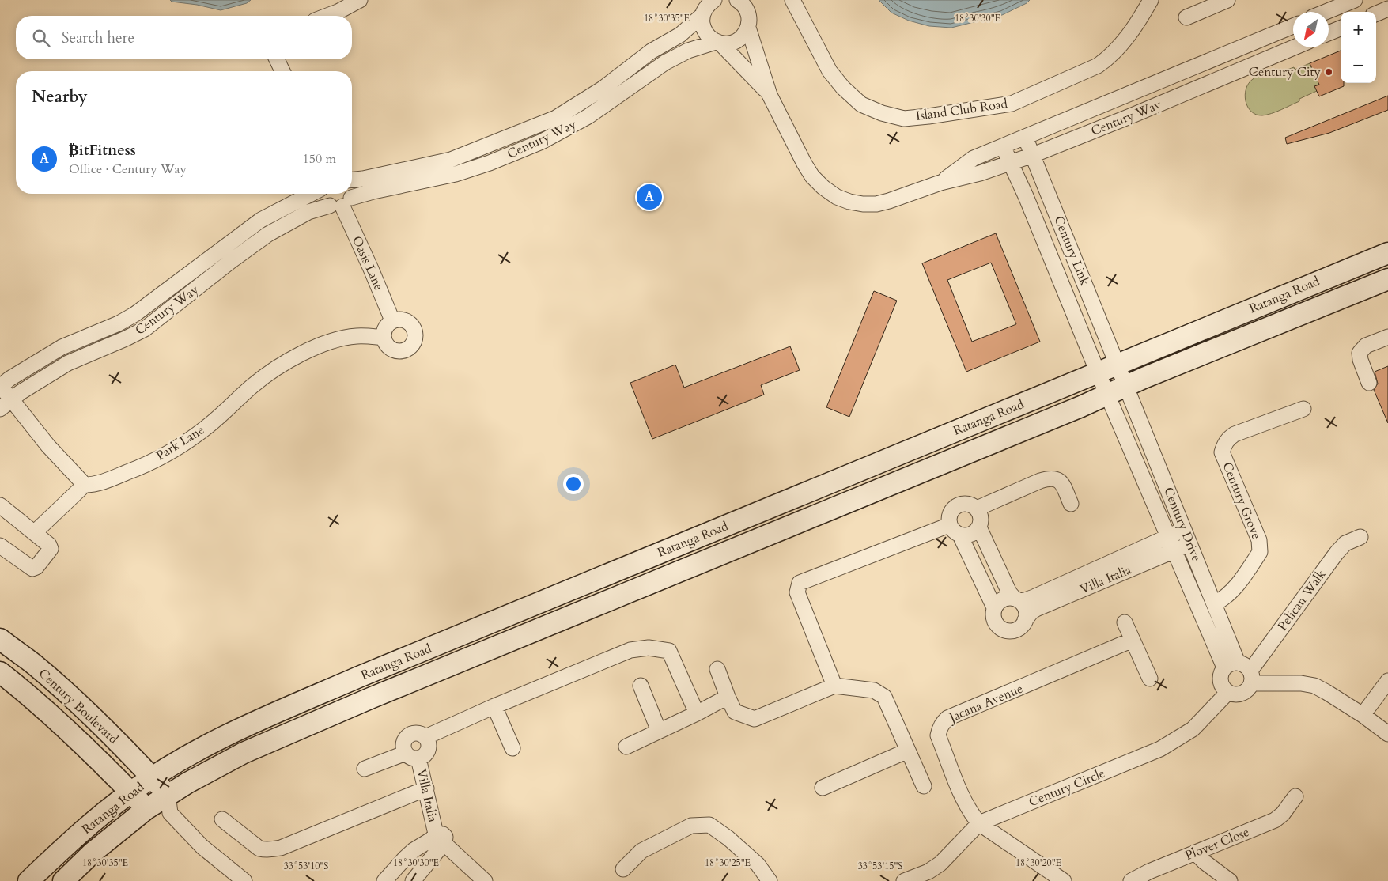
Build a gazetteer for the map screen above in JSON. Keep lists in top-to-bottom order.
{
  "streets": {
    "main road": ["Ratanga Road", "Century Boulevard"],
    "street": [
      "Island Club Road",
      "Century Way",
      "Century Link",
      "Oasis Lane",
      "Park Lane",
      "Century Grove",
      "Century Drive",
      "Villa Italia",
      "Pelican Walk",
      "Jacana Avenue",
      "Century Circle",
      "Plover Close"
    ]
  },
  "crossings": [
    ["Century Way", "Century Link"],
    ["Century Way", "Oasis Lane"],
    ["Century Link", "Ratanga Road"],
    ["Century Link", "Century Drive"],
    ["Oasis Lane", "Park Lane"],
    ["Ratanga Road", "Century Drive"],
    ["Ratanga Road", "Century Boulevard"],
    ["Century Grove", "Century Drive"],
    ["Century Drive", "Villa Italia"],
    ["Century Drive", "Pelican Walk"],
    ["Century Drive", "Century Circle"],
    ["Pelican Walk", "Century Circle"],
    ["Jacana Avenue", "Century Circle"]
  ],
  "places": ["Century City"],
  "north": "bottom left",
  "page": {
    "map_buttons": ["+", "−"],
    "search": "Search here",
    "heading": "Nearby",
    "list": [
      {
        "mark": "A",
        "name": "₿itFitness",
        "note": "Office · Century Way",
        "value": "150 m"
      }
    ],
    "pins": "A"
  },
  "coordinates": [
    "18°30'35\"E",
    "18°30'30\"E",
    "18°30'25\"E",
    "18°30'20\"E",
    "33°53'10\"S",
    "33°53'15\"S"
  ]
}
